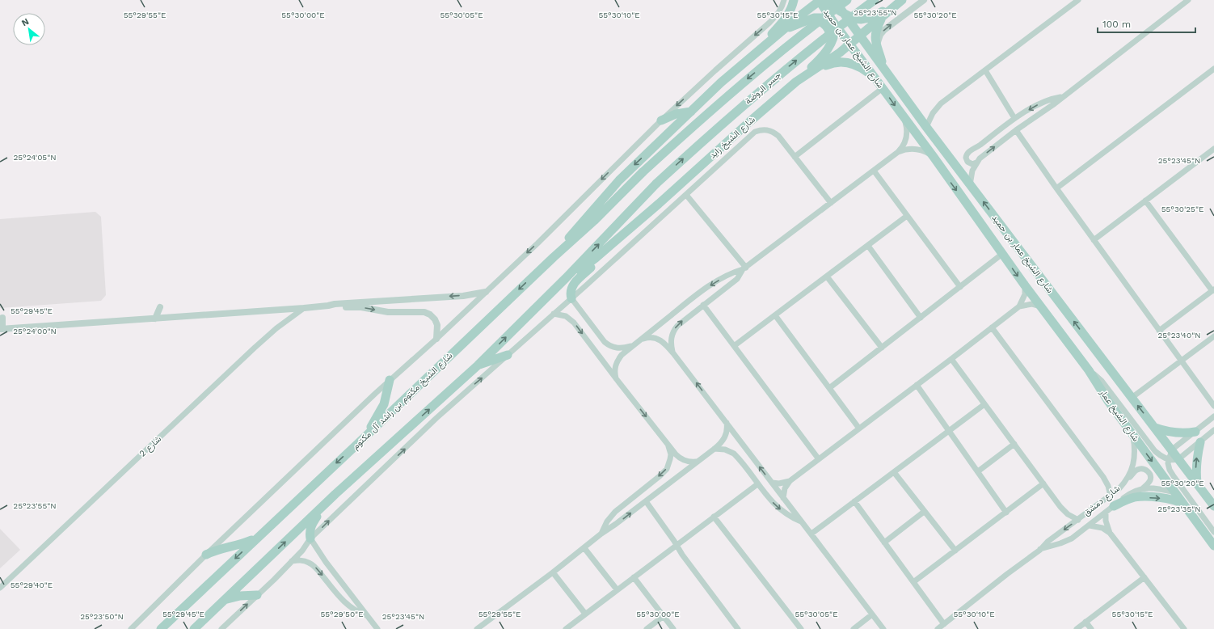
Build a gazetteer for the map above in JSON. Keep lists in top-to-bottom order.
{
  "streets": {
    "main road": [
      "شارع الشيخ عمار بن حميد",
      "جسر الروضة",
      "شارع الشيخ زايد",
      "شارع الشيخ مكتوم بن راشد آل مكتوم",
      "شارع الشيخ عمار"
    ],
    "street": ["شارع 2", "شارع دمشق"]
  },
  "crossings": [
    ["شارع الشيخ عمار بن حميد", "شارع الشيخ زايد"],
    ["شارع الشيخ عمار بن حميد", "شارع الشيخ عمار"],
    ["جسر الروضة", "شارع الشيخ زايد"],
    ["جسر الروضة", "شارع الشيخ مكتوم بن راشد آل مكتوم"],
    ["شارع الشيخ عمار", "شارع دمشق"]
  ],
  "scale_bar": "100 m",
  "north": "top left",
  "coordinates": [
    "25°23'55\"N",
    "55°29'55\"E",
    "55°30'00\"E",
    "55°30'05\"E",
    "55°30'10\"E",
    "55°30'15\"E",
    "55°30'20\"E",
    "25°24'05\"N",
    "25°23'45\"N",
    "55°30'25\"E",
    "55°29'45\"E",
    "25°24'00\"N",
    "25°23'40\"N",
    "25°23'35\"N",
    "55°29'40\"E",
    "55°29'50\"E",
    "25°23'50\"N"
  ]
}
